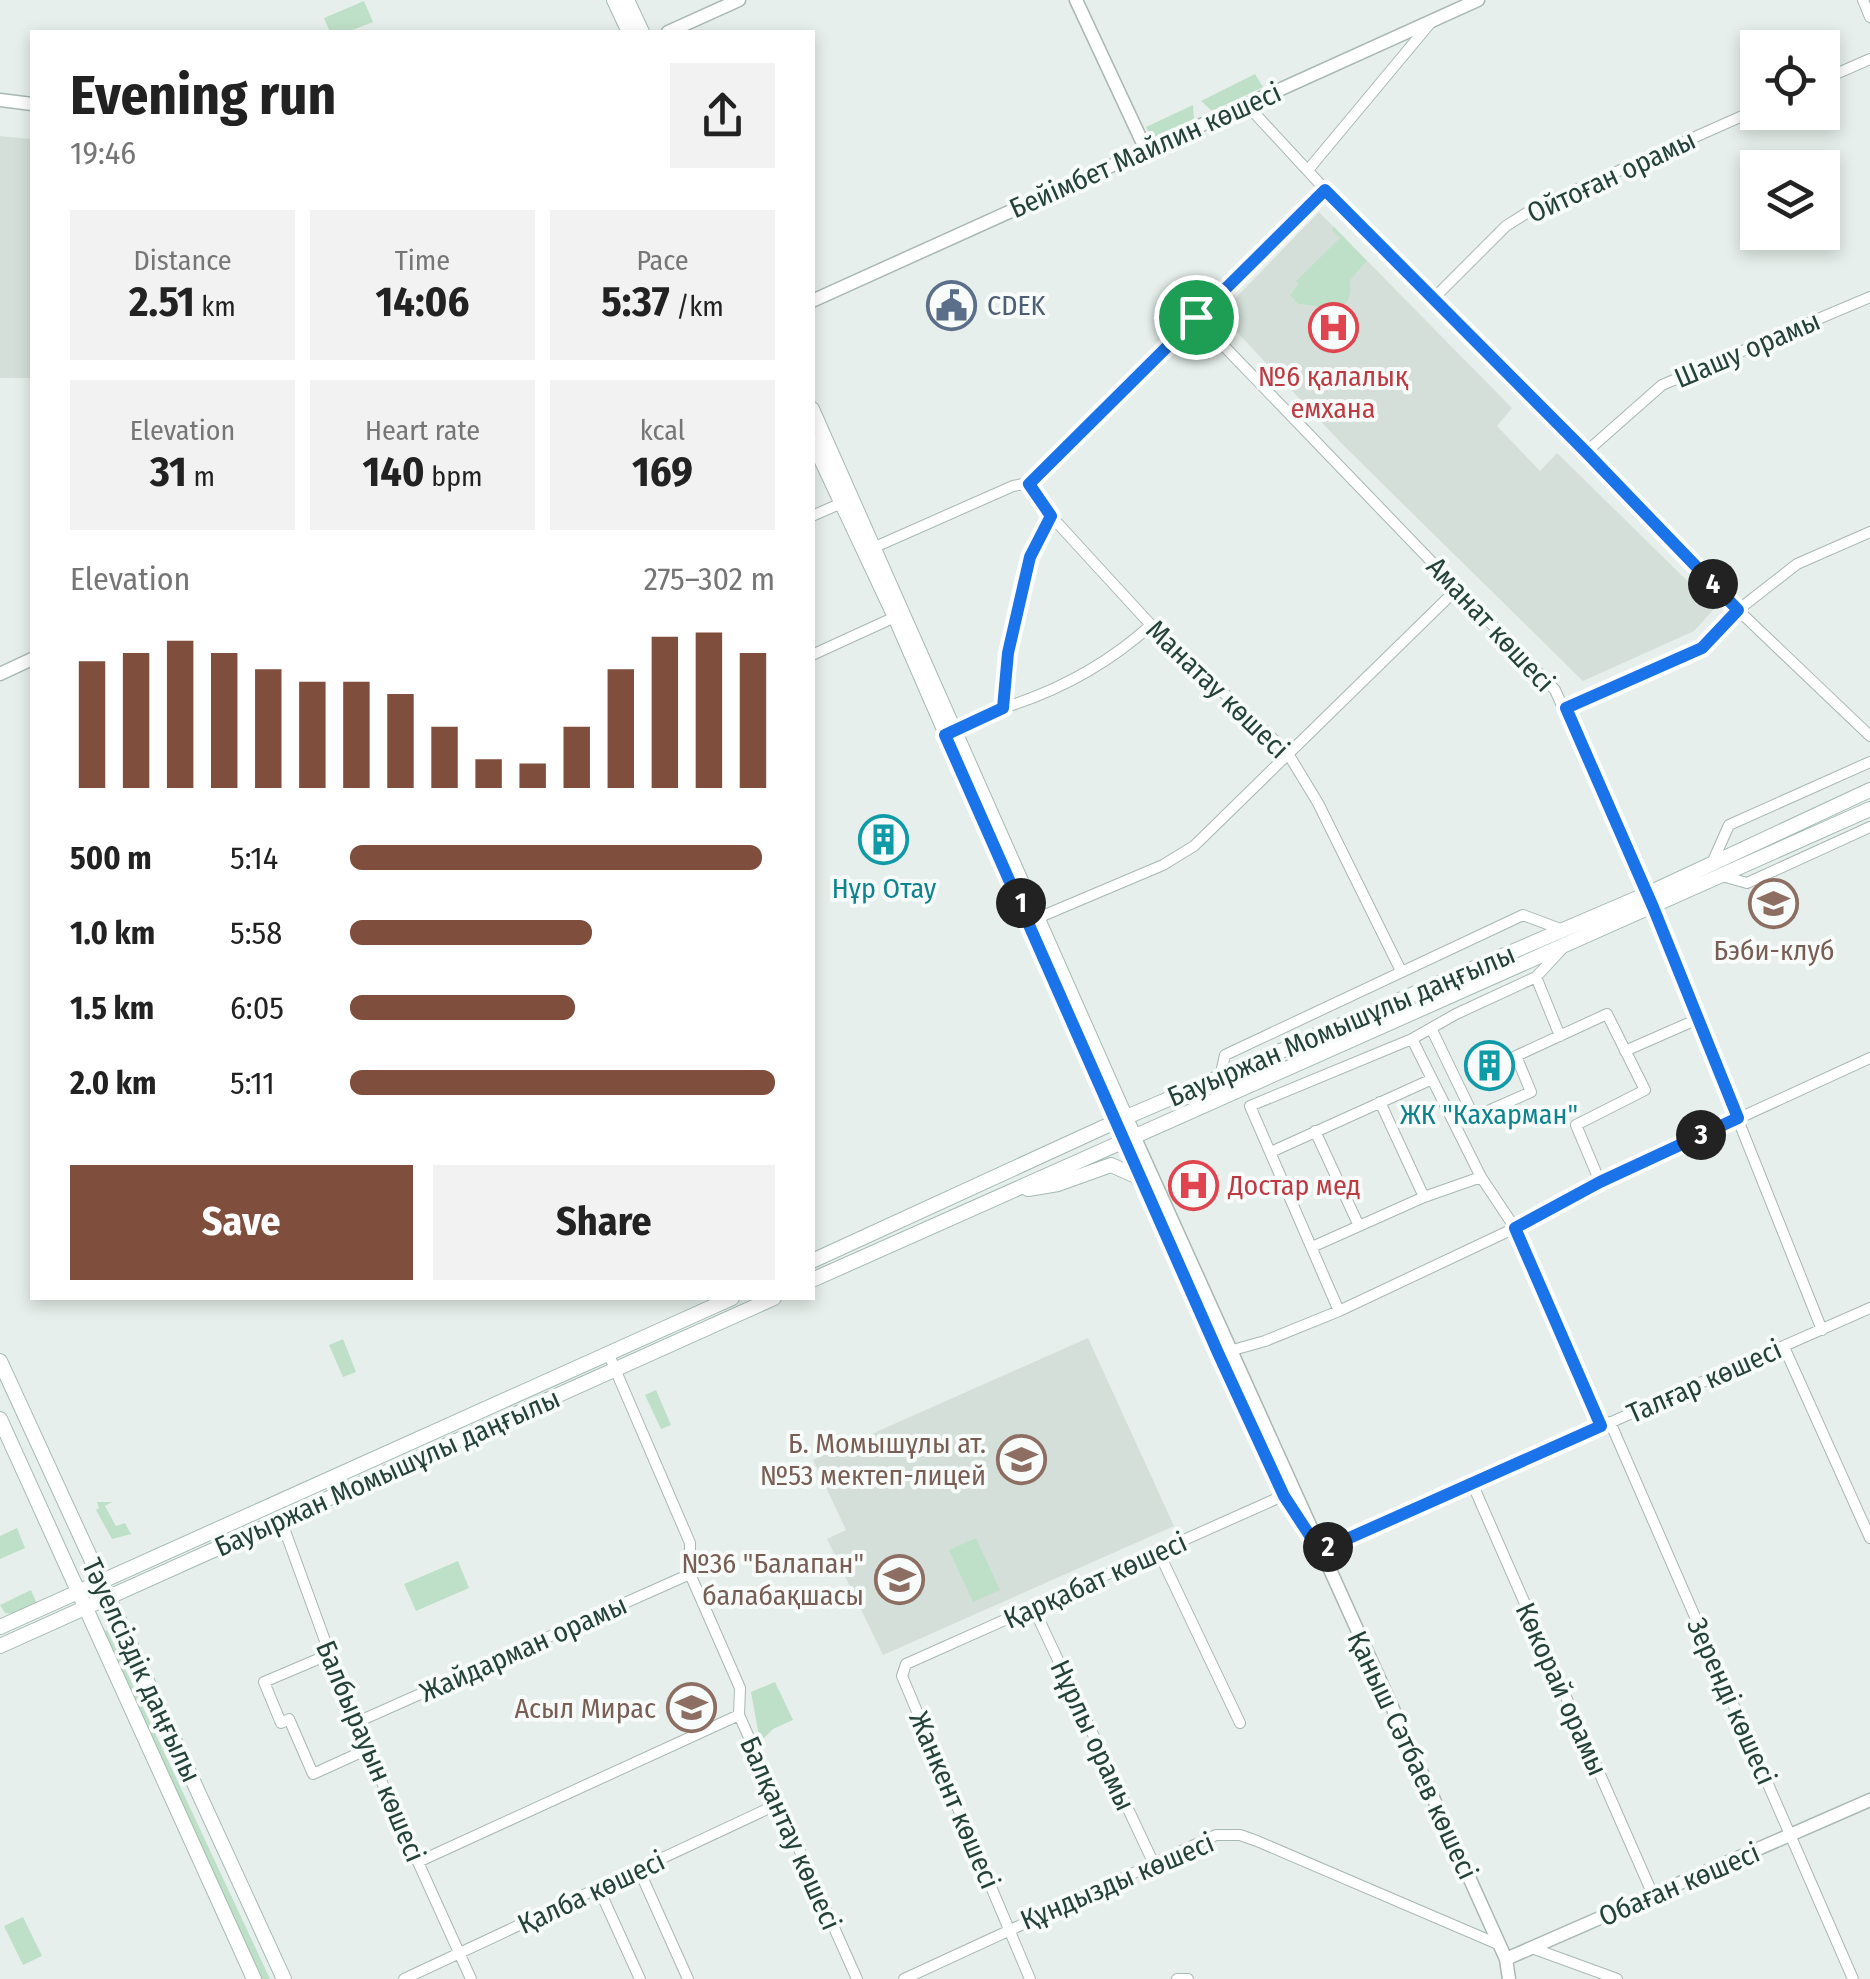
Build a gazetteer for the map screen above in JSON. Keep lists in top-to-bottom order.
{
  "streets": {
    "main road": ["Бауыржан Момышұлы даңғылы", "Тәуелсіздік даңғылы", "Қаныш Сәтбаев көшесі"],
    "street": [
      "Бейімбет Майлин көшесі",
      "Ойтоған орамы",
      "Шашу орамы",
      "Аманат көшесі",
      "Манатау көшесі",
      "Талғар көшесі",
      "Қарқабат көшесі",
      "Жайдарман орамы",
      "Көкорай орамы",
      "Зеренді көшесі",
      "Нұрлы орамы",
      "Балбырауын көшесі",
      "Жанкент көшесі",
      "Балқантау көшесі",
      "Құндызды көшесі",
      "Обаған көшесі",
      "Қалба көшесі"
    ]
  },
  "crossings": [
    ["Аманат көшесі", "Бауыржан Момышұлы даңғылы"],
    ["Аманат көшесі", "Талғар көшесі"],
    ["Бауыржан Момышұлы даңғылы", "Тәуелсіздік даңғылы"],
    ["Бауыржан Момышұлы даңғылы", "Балбырауын көшесі"],
    ["Бауыржан Момышұлы даңғылы", "Қаныш Сәтбаев көшесі"],
    ["Бауыржан Момышұлы даңғылы", "Балқантау көшесі"],
    ["Талғар көшесі", "Көкорай орамы"],
    ["Талғар көшесі", "Зеренді көшесі"],
    ["Талғар көшесі", "Қаныш Сәтбаев көшесі"],
    ["Қарқабат көшесі", "Нұрлы орамы"],
    ["Қарқабат көшесі", "Қаныш Сәтбаев көшесі"],
    ["Қарқабат көшесі", "Жанкент көшесі"],
    ["Жайдарман орамы", "Балбырауын көшесі"],
    ["Жайдарман орамы", "Балқантау көшесі"],
    ["Көкорай орамы", "Обаған көшесі"],
    ["Зеренді көшесі", "Обаған көшесі"],
    ["Нұрлы орамы", "Құндызды көшесі"],
    ["Балбырауын көшесі", "Қалба көшесі"],
    ["Қаныш Сәтбаев көшесі", "Құндызды көшесі"],
    ["Қаныш Сәтбаев көшесі", "Обаған көшесі"],
    ["Жанкент көшесі", "Құндызды көшесі"],
    ["Балқантау көшесі", "Қалба көшесі"]
  ],
  "places": {
    "public building": ["CDEK"],
    "hospital": ["№6 қалалық емхана", "Достар мед"],
    "building": ["Нұр Отау", "ЖК \"Кахарман\""],
    "school or university": [
      "Бэби-клуб",
      "Б. Момышұлы ат. №53 мектеп-лицей",
      "№36 \"Балапан\" балабақшасы",
      "Асыл Мирас"
    ]
  },
  "page": {
    "heading": ["Evening run", "19:46"],
    "stats": [
      ["Distance", "2.51 km"],
      ["Time", "14:06"],
      ["Pace", "5:37 /km"],
      ["Elevation", "31 m"],
      ["Heart rate", "140 bpm"],
      ["kcal", "169"]
    ],
    "chart": ["Elevation", "275–302 m"],
    "pins": [
      "4",
      "1",
      "3",
      "2"
    ],
    "list": [
      {
        "name": "500 m",
        "note": "5:14"
      },
      {
        "name": "1.0 km",
        "note": "5:58"
      },
      {
        "name": "1.5 km",
        "note": "6:05"
      },
      {
        "name": "2.0 km",
        "note": "5:11"
      }
    ],
    "buttons": ["Save", "Share"]
  }
}
